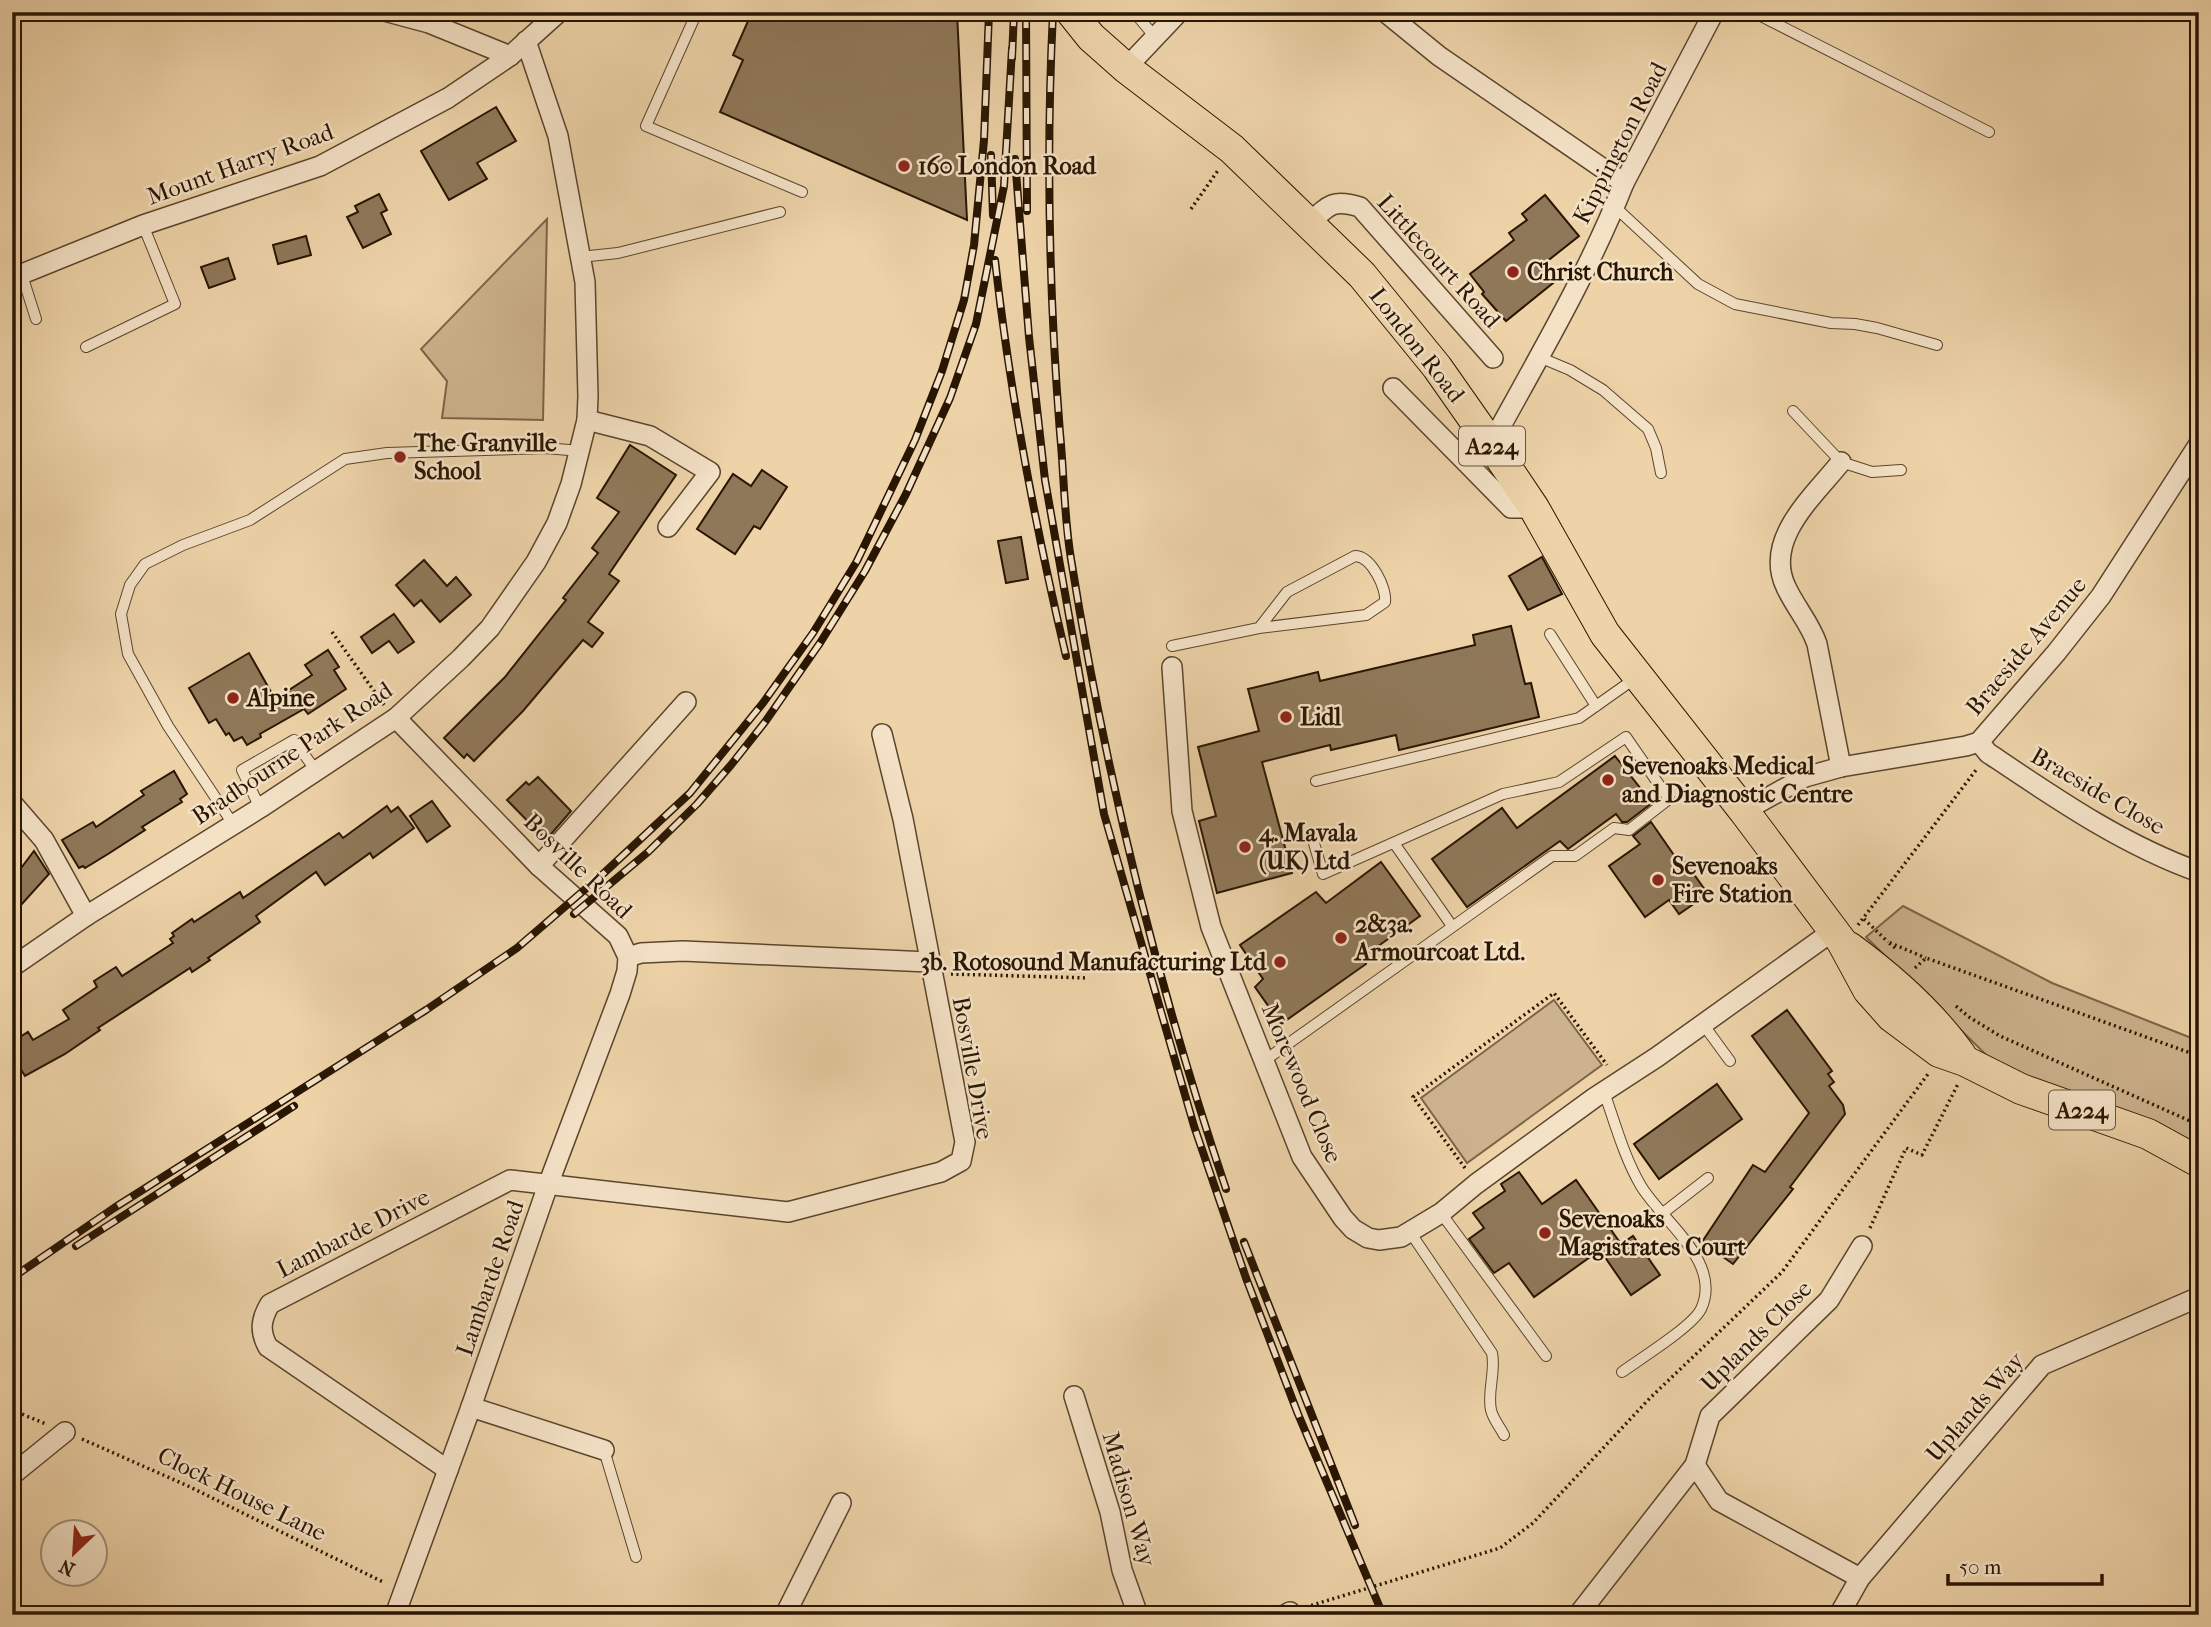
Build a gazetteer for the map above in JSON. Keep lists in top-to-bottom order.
{
  "streets": {
    "main road": ["London Road", "A224"],
    "street": [
      "Kippington Road",
      "Mount Harry Road",
      "Littlecourt Road",
      "Braeside Avenue",
      "Bradbourne Park Road",
      "Braeside Close",
      "Bosville Road",
      "Bosville Drive",
      "Morewood Close",
      "Lambarde Drive",
      "Lambarde Road",
      "Uplands Close",
      "Uplands Way",
      "Madison Way"
    ],
    "path": ["Clock House Lane"]
  },
  "crossings": [
    ["Kippington Road", "London Road"],
    ["Mount Harry Road", "Bradbourne Park Road"],
    ["Littlecourt Road", "London Road"],
    ["London Road", "Braeside Avenue"],
    ["London Road", "Morewood Close"],
    ["Braeside Avenue", "Braeside Close"],
    ["Bradbourne Park Road", "Bosville Road"],
    ["Bosville Road", "Bosville Drive"],
    ["Bosville Road", "Lambarde Road"],
    ["Bosville Drive", "Lambarde Drive"],
    ["Bosville Drive", "Lambarde Road"],
    ["Lambarde Drive", "Lambarde Road"],
    ["Lambarde Road", "Clock House Lane"]
  ],
  "places": [
    "160 London Road",
    "Christ Church",
    "The Granville School",
    "Alpine",
    "Lidl",
    "Sevenoaks Medical and Diagnostic Centre",
    "4. Mavala (UK) Ltd",
    "Sevenoaks Fire Station",
    "2&3a. Armourcoat Ltd.",
    "3b. Rotosound Manufacturing Ltd",
    "Sevenoaks Magistrates Court"
  ],
  "scale_bar": "50 m",
  "north": "bottom left"
}
